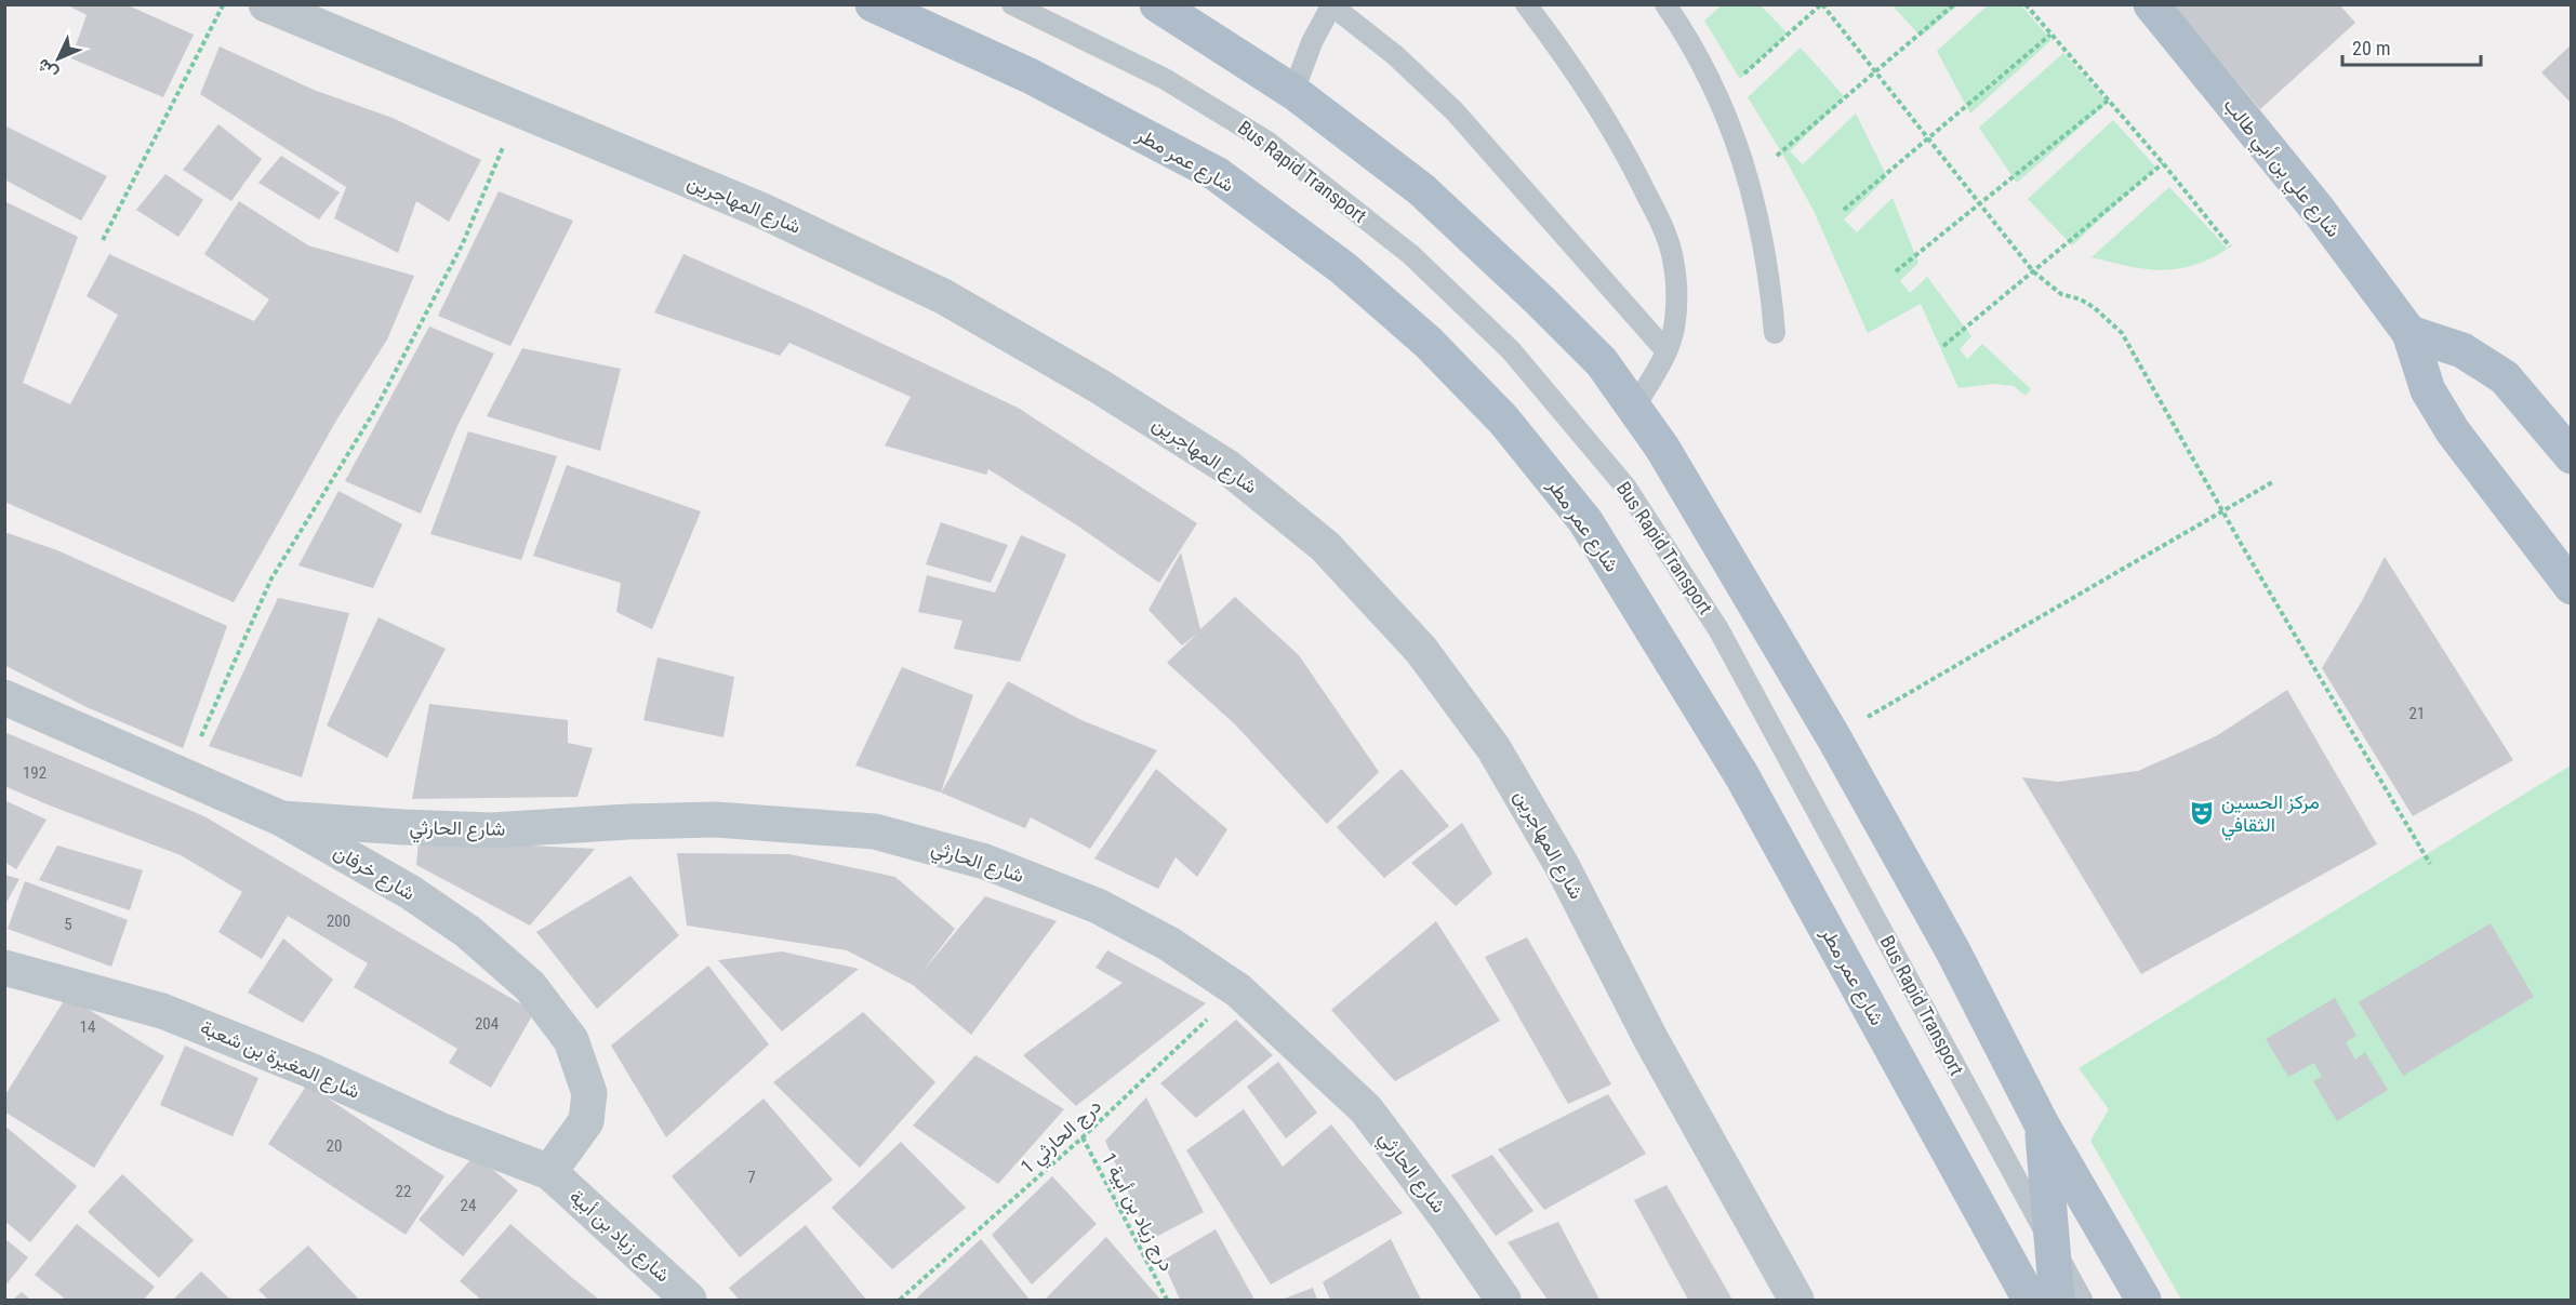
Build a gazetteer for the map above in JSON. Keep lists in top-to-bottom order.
{
  "streets": {
    "main road": ["شارع عمر مطر", "شارع علي بن أبي طالب"],
    "street": [
      "شارع المهاجرين",
      "شارع الحارثي",
      "شارع خرفان",
      "شارع المغيرة بن شعبة",
      "شارع زياد بن أبية"
    ],
    "lane": ["Bus Rapid Transport"],
    "path": ["درج الحارثي 1", "درج زياد بن أبية 1"]
  },
  "crossings": [
    ["شارع الحارثي", "شارع خرفان"],
    ["شارع الحارثي", "درج الحارثي 1"],
    ["شارع خرفان", "شارع المغيرة بن شعبة"],
    ["شارع خرفان", "شارع زياد بن أبية"],
    ["شارع المغيرة بن شعبة", "شارع زياد بن أبية"],
    ["درج الحارثي 1", "درج زياد بن أبية 1"]
  ],
  "places": {
    "theatre": ["مركز الحسين الثقافي"]
  },
  "house_numbers": [
    "21",
    "192",
    "200",
    "5",
    "204",
    "14",
    "20",
    "7",
    "22",
    "24"
  ],
  "scale_bar": "20 m",
  "north": "bottom left"
}
